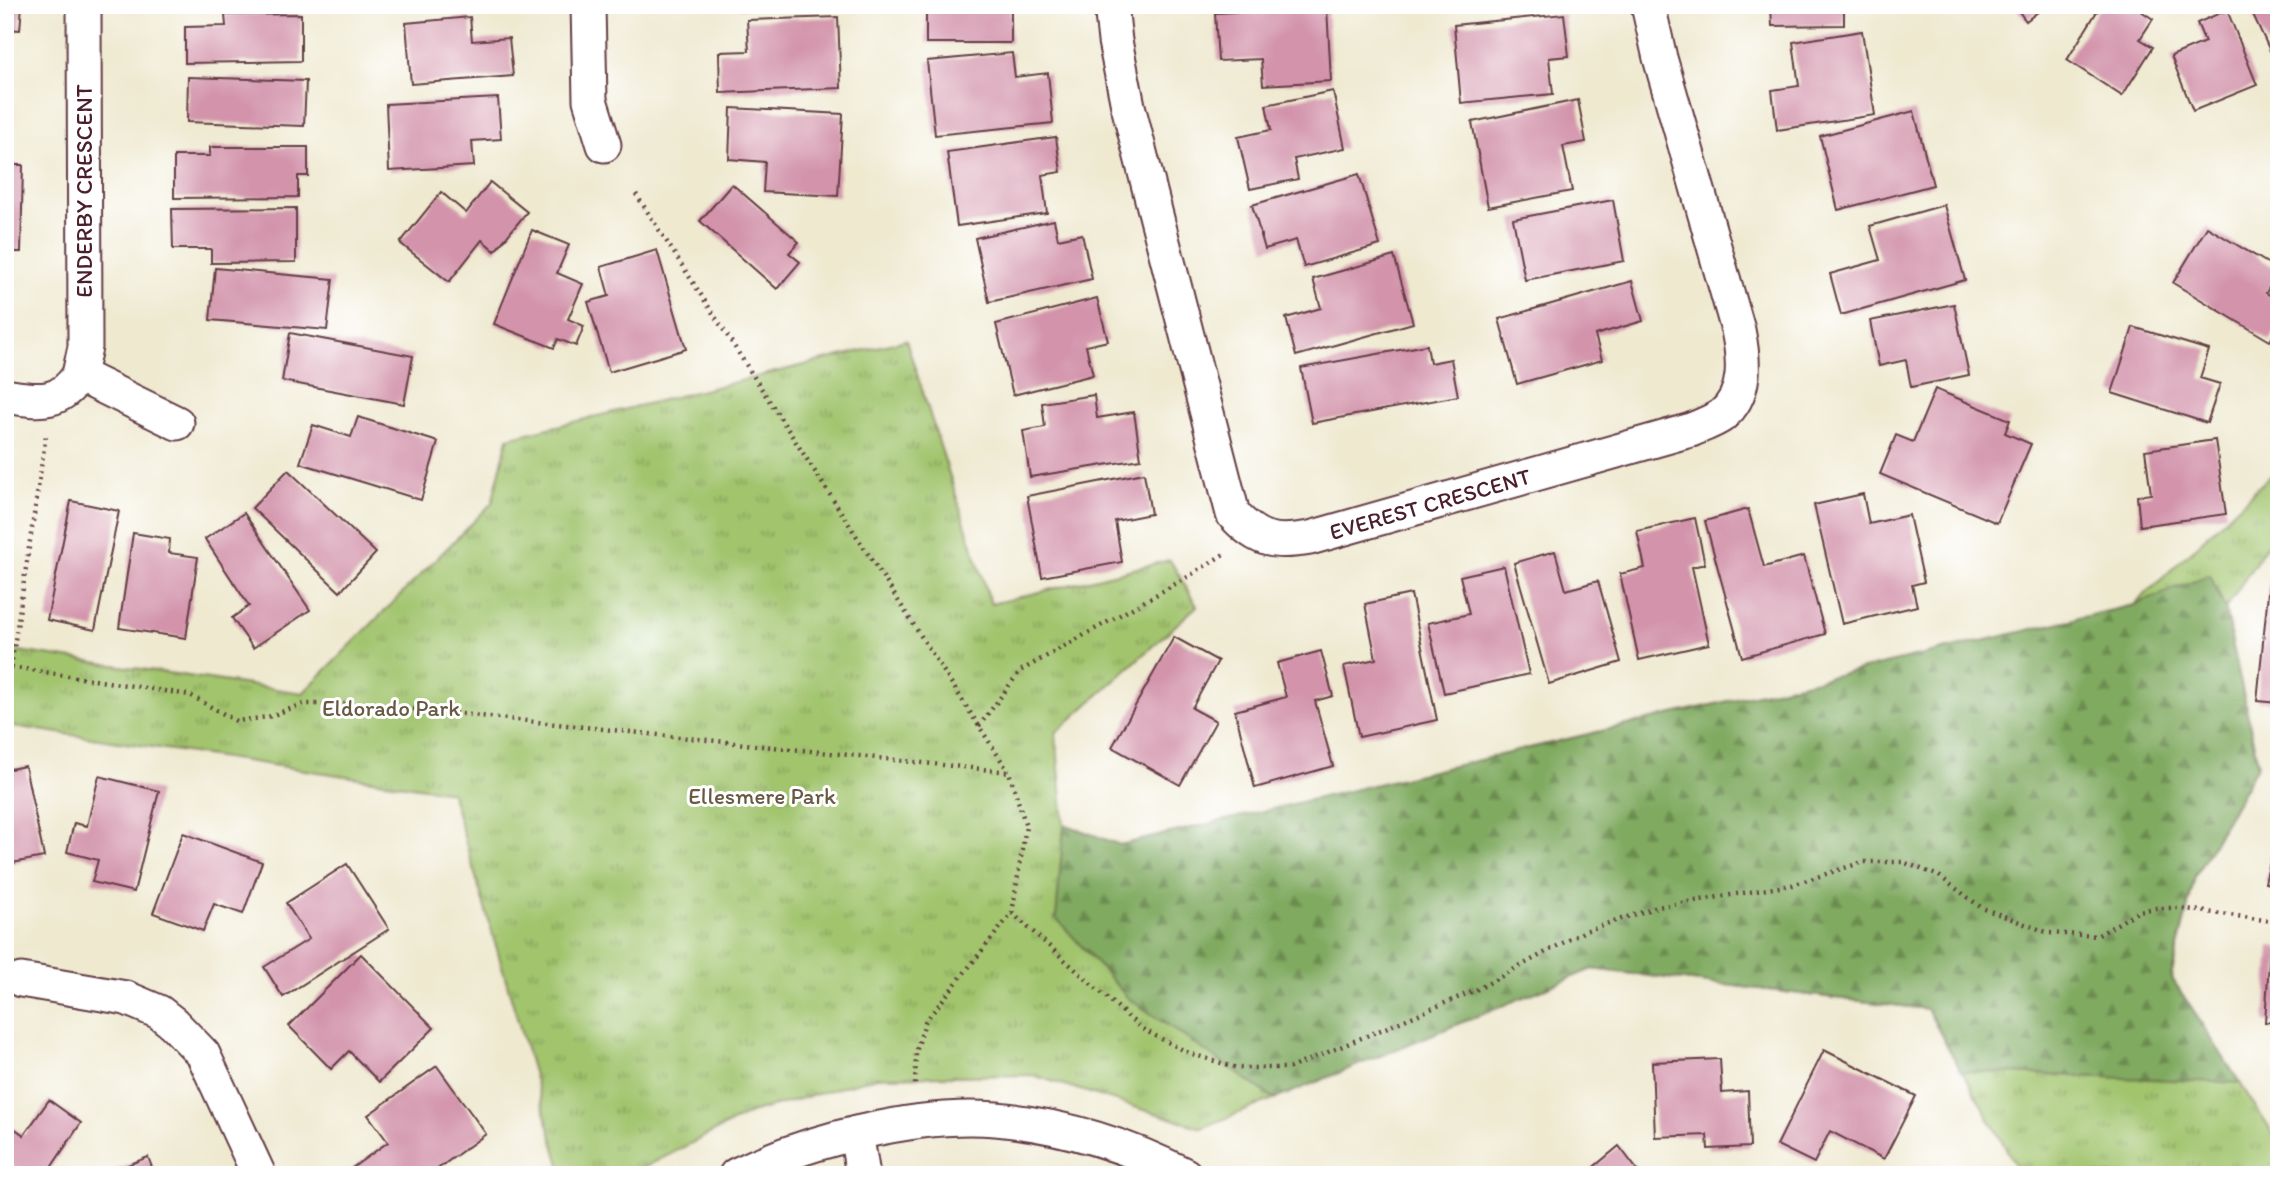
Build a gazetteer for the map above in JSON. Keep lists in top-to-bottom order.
{
  "streets": {
    "street": ["ENDERBY CRESCENT", "EVEREST CRESCENT"]
  },
  "parks": ["Eldorado Park", "Ellesmere Park"]
}
